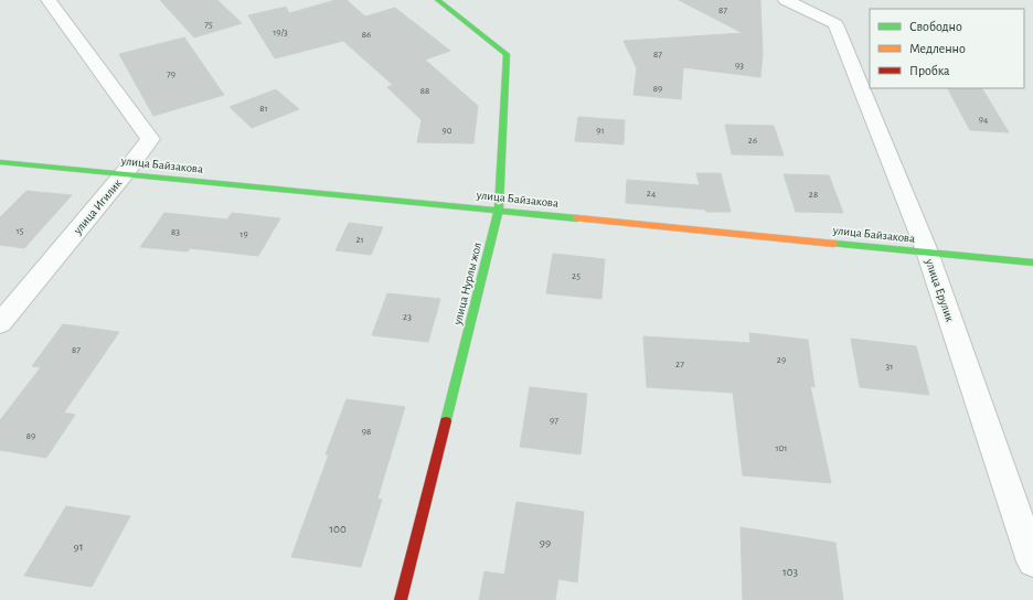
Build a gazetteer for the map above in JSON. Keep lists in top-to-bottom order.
{
  "streets": {
    "street": [
      "улица Байзакова",
      "улица Игилик",
      "улица Нурлы жол",
      "улица Ерулик"
    ]
  },
  "crossings": [
    ["улица Байзакова", "улица Игилик"],
    ["улица Байзакова", "улица Нурлы жол"],
    ["улица Байзакова", "улица Ерулик"]
  ],
  "house_numbers": [
    "87",
    "75",
    "19/3",
    "86",
    "87",
    "93",
    "79",
    "89",
    "88",
    "81",
    "94",
    "90",
    "91",
    "26",
    "24",
    "28",
    "15",
    "83",
    "19",
    "21",
    "25",
    "23",
    "87",
    "29",
    "27",
    "31",
    "97",
    "98",
    "89",
    "101",
    "100",
    "99",
    "91",
    "103"
  ],
  "legend": ["Свободно", "Медленно", "Пробка"]
}
